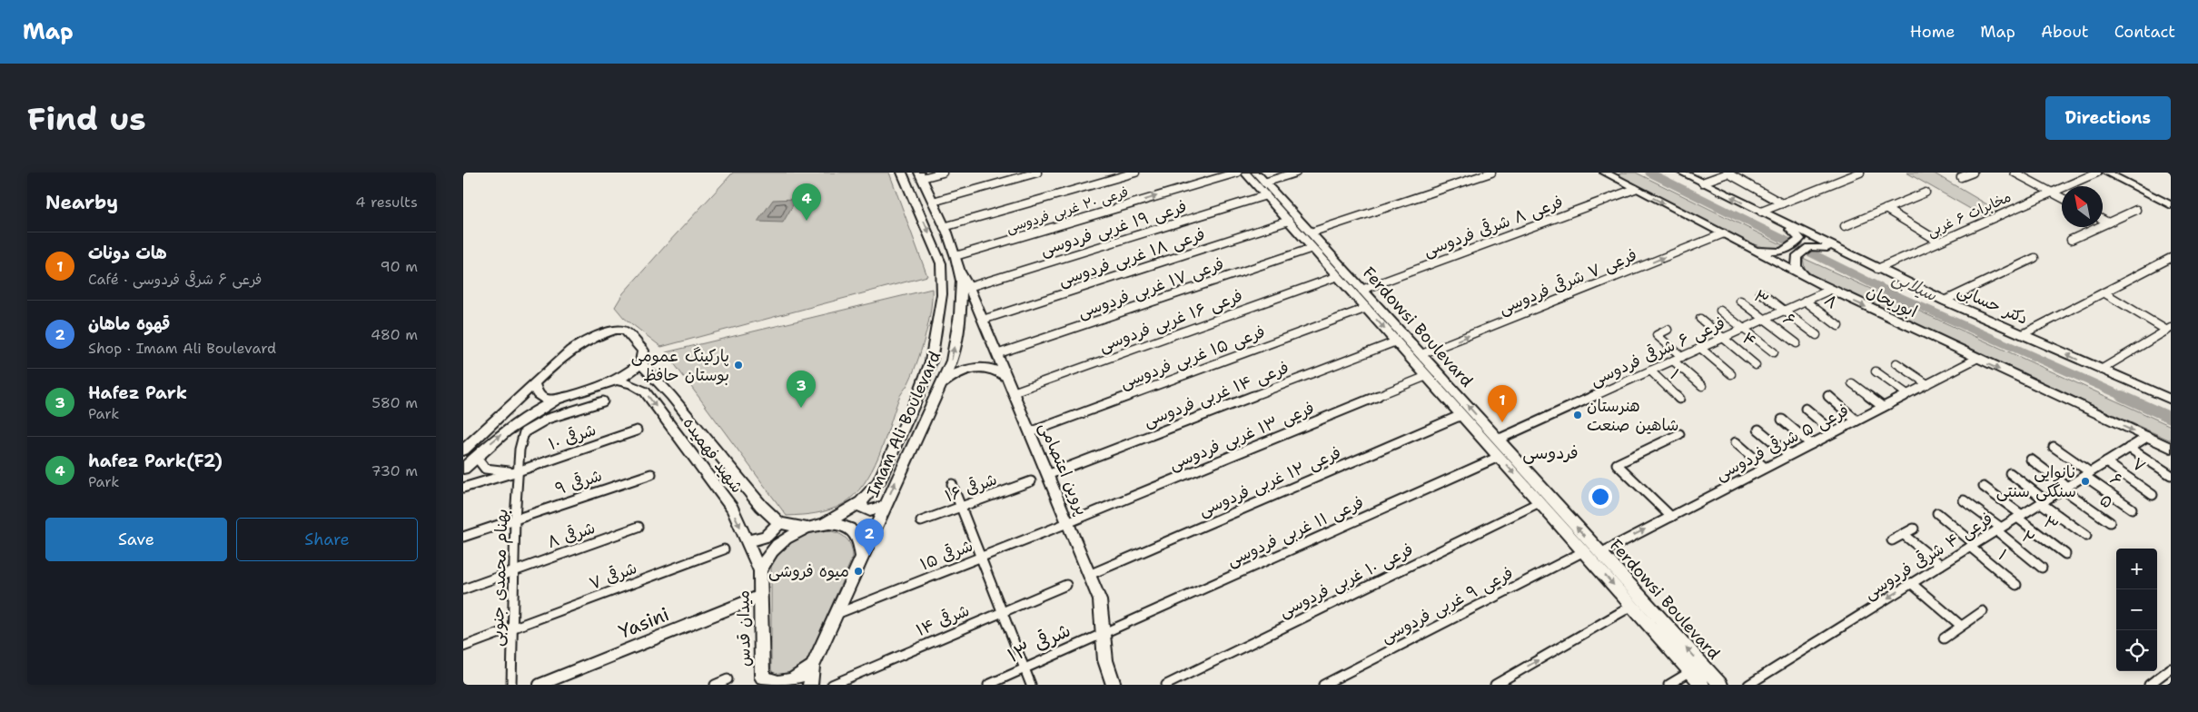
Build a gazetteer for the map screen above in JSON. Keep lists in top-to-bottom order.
{
  "streets": {
    "main road": [
      "ابوریحان",
      "دکتر حسابی",
      "Ferdowsi Boulevard",
      "Imam Ali Boulevard",
      "شهید فهمیده",
      "پروین اعتصامی",
      "میدان قدس"
    ],
    "street": [
      "فرعی ۲۰ غربی فردوسی",
      "مخابرات ۶ غربی",
      "فرعی ۸ شرقی فردوسی",
      "فرعی ۱۹ غربی فردوسی",
      "فرعی ۱۸ غربی فردوسی",
      "فرعی ۷ شرقی فردوسی",
      "فرعی ۱۷ غربی فردوسی",
      "۳",
      "۸",
      "۶",
      "فرعی ۱۶ غربی فردوسی",
      "۴",
      "فرعی ۶ شرقی فردوسی",
      "فرعی ۱۵ غربی فردوسی",
      "۱",
      "فرعی ۱۴ غربی فردوسی",
      "فرعی ۱۳ غربی فردوسی",
      "۱۰ شرقی",
      "فرعی ۵ شرقی فردوسی",
      "۷",
      "فرعی ۱۲ غربی فردوسی",
      "۹ شرقی",
      "۱۶ شرقی",
      "۵",
      "فرعی ۱۱ غربی فردوسی",
      "۸ شرقی",
      "۲",
      "۱۵ شرقی",
      "فرعی ۴ شرقی فردوسی",
      "۷ شرقی",
      "بهنام محمدی جنوبی",
      "فرعی ۱۰ غربی فردوسی",
      "فرعی ۹ غربی فردوسی",
      "۱۴ شرقی",
      "Yasini",
      "۱۳ شرقی"
    ]
  },
  "crossings": [
    ["فرعی ۲۰ غربی فردوسی", "Imam Ali Boulevard"],
    ["مخابرات ۶ غربی", "دکتر حسابی"],
    ["فرعی ۸ شرقی فردوسی", "ابوریحان"],
    ["فرعی ۸ شرقی فردوسی", "Ferdowsi Boulevard"],
    ["فرعی ۱۹ غربی فردوسی", "Ferdowsi Boulevard"],
    ["فرعی ۱۹ غربی فردوسی", "پروین اعتصامی"],
    ["فرعی ۱۸ غربی فردوسی", "Ferdowsi Boulevard"],
    ["فرعی ۱۸ غربی فردوسی", "پروین اعتصامی"],
    ["فرعی ۷ شرقی فردوسی", "ابوریحان"],
    ["فرعی ۷ شرقی فردوسی", "Ferdowsi Boulevard"],
    ["فرعی ۱۷ غربی فردوسی", "Ferdowsi Boulevard"],
    ["فرعی ۱۷ غربی فردوسی", "پروین اعتصامی"],
    ["۳", "۶"],
    ["۳", "فرعی ۶ شرقی فردوسی"],
    ["۳", "فرعی ۴ شرقی فردوسی"],
    ["۸", "فرعی ۶ شرقی فردوسی"],
    ["ابوریحان", "فرعی ۶ شرقی فردوسی"],
    ["ابوریحان", "فرعی ۵ شرقی فردوسی"],
    ["ابوریحان", "فرعی ۴ شرقی فردوسی"],
    ["۶", "فرعی ۶ شرقی فردوسی"],
    ["۶", "فرعی ۴ شرقی فردوسی"],
    ["فرعی ۱۶ غربی فردوسی", "Ferdowsi Boulevard"],
    ["فرعی ۱۶ غربی فردوسی", "پروین اعتصامی"],
    ["Ferdowsi Boulevard", "فرعی ۶ شرقی فردوسی"],
    ["Ferdowsi Boulevard", "فرعی ۱۵ غربی فردوسی"],
    ["Ferdowsi Boulevard", "فرعی ۱۴ غربی فردوسی"],
    ["Ferdowsi Boulevard", "فرعی ۱۳ غربی فردوسی"],
    ["Ferdowsi Boulevard", "فرعی ۵ شرقی فردوسی"],
    ["Ferdowsi Boulevard", "فرعی ۱۲ غربی فردوسی"],
    ["Ferdowsi Boulevard", "فرعی ۱۱ غربی فردوسی"],
    ["Ferdowsi Boulevard", "فرعی ۱۰ غربی فردوسی"],
    ["Ferdowsi Boulevard", "فرعی ۹ غربی فردوسی"],
    ["۴", "فرعی ۶ شرقی فردوسی"],
    ["فرعی ۶ شرقی فردوسی", "۱"],
    ["فرعی ۱۵ غربی فردوسی", "پروین اعتصامی"],
    ["۱", "فرعی ۴ شرقی فردوسی"],
    ["فرعی ۱۴ غربی فردوسی", "پروین اعتصامی"],
    ["Imam Ali Boulevard", "پروین اعتصامی"],
    ["Imam Ali Boulevard", "میدان قدس"],
    ["فرعی ۱۳ غربی فردوسی", "پروین اعتصامی"],
    ["فرعی ۱۳ غربی فردوسی", "۱۵ شرقی"],
    ["۱۰ شرقی", "بهنام محمدی جنوبی"],
    ["شهید فهمیده", "میدان قدس"],
    ["۷", "فرعی ۴ شرقی فردوسی"],
    ["پروین اعتصامی", "فرعی ۱۲ غربی فردوسی"],
    ["پروین اعتصامی", "فرعی ۱۱ غربی فردوسی"],
    ["پروین اعتصامی", "۱۵ شرقی"],
    ["پروین اعتصامی", "۱۳ شرقی"],
    ["۹ شرقی", "بهنام محمدی جنوبی"],
    ["۵", "فرعی ۴ شرقی فردوسی"],
    ["فرعی ۱۱ غربی فردوسی", "۱۳ شرقی"],
    ["۸ شرقی", "بهنام محمدی جنوبی"],
    ["۲", "فرعی ۴ شرقی فردوسی"],
    ["۷ شرقی", "بهنام محمدی جنوبی"],
    ["Yasini", "میدان قدس"]
  ],
  "one_way": ["فرعی ۷ شرقی فردوسی", "ابوریحان", "فرعی ۴ شرقی فردوسی"],
  "districts": ["فردوسی"],
  "water": ["سیلابی"],
  "places": [
    "پارکینگ عمومی بوستان حافظ",
    "هنرستان شاهین صنعت",
    "نانوایی سنگکی سنتی",
    "میوه فروشی"
  ],
  "north": "top left",
  "page": {
    "header": "Map",
    "nav": [
      "Home",
      "Map",
      "About",
      "Contact"
    ],
    "buttons": [
      "Directions",
      ["Save", "Share"]
    ],
    "title": "Find us",
    "heading": ["Nearby", "4 results"],
    "pins": [
      "4",
      "3",
      "1",
      "2"
    ],
    "list": [
      {
        "mark": "1",
        "name": "هات دونات",
        "note": "Café · فرعی ۶ شرقی فردوسی",
        "value": "90 m"
      },
      {
        "mark": "2",
        "name": "قهوه ماهان",
        "note": "Shop · Imam Ali Boulevard",
        "value": "480 m"
      },
      {
        "mark": "3",
        "name": "Hafez Park",
        "note": "Park",
        "value": "580 m"
      },
      {
        "mark": "4",
        "name": "hafez Park(F2)",
        "note": "Park",
        "value": "730 m"
      }
    ],
    "map_buttons": ["+", "−"]
  }
}
